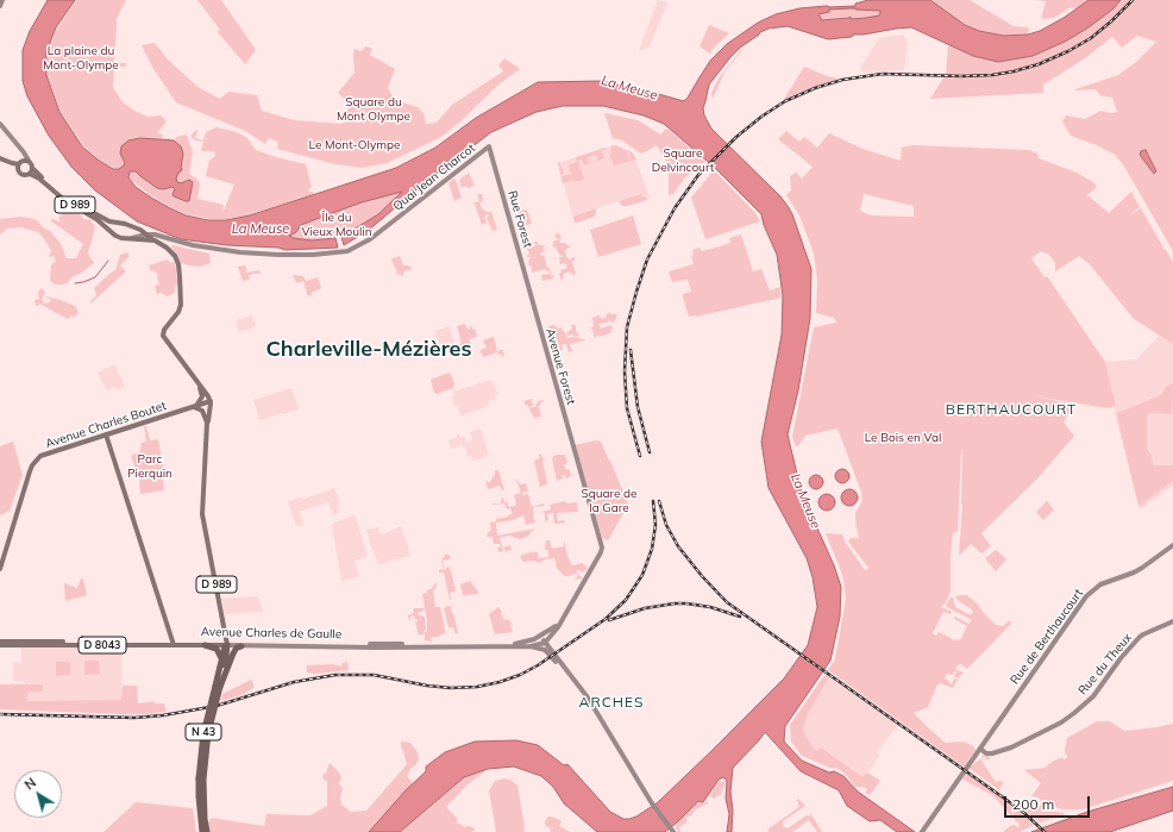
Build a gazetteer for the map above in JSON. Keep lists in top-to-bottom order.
{
  "streets": {
    "highway": ["N 43"],
    "main road": [
      "Quai Jean Charcot",
      "D 989",
      "Rue Forest",
      "Avenue Forest",
      "Avenue Charles Boutet",
      "Avenue Charles de Gaulle",
      "Rue de Berthaucourt",
      "D 8043",
      "Rue du Theux"
    ]
  },
  "crossings": [
    ["Quai Jean Charcot", "D 989"],
    ["Quai Jean Charcot", "Rue Forest"],
    ["D 989", "Avenue Forest"],
    ["D 989", "Avenue Charles de Gaulle"],
    ["D 989", "N 43"],
    ["Rue Forest", "Avenue Forest"],
    ["Avenue Charles de Gaulle", "N 43"],
    ["Rue de Berthaucourt", "Rue du Theux"]
  ],
  "districts": ["Charleville-Mézières", "BERTHAUCOURT", "ARCHES"],
  "water": ["La Meuse"],
  "parks": [
    "La plaine du Mont-Olympe",
    "Square du Mont Olympe",
    "Le Mont-Olympe",
    "Square Delvincourt",
    "Île du Vieux Moulin",
    "Le Bois en Val",
    "Parc Pierquin",
    "Square de la Gare"
  ],
  "scale_bar": "200 m",
  "north": "top left"
}
